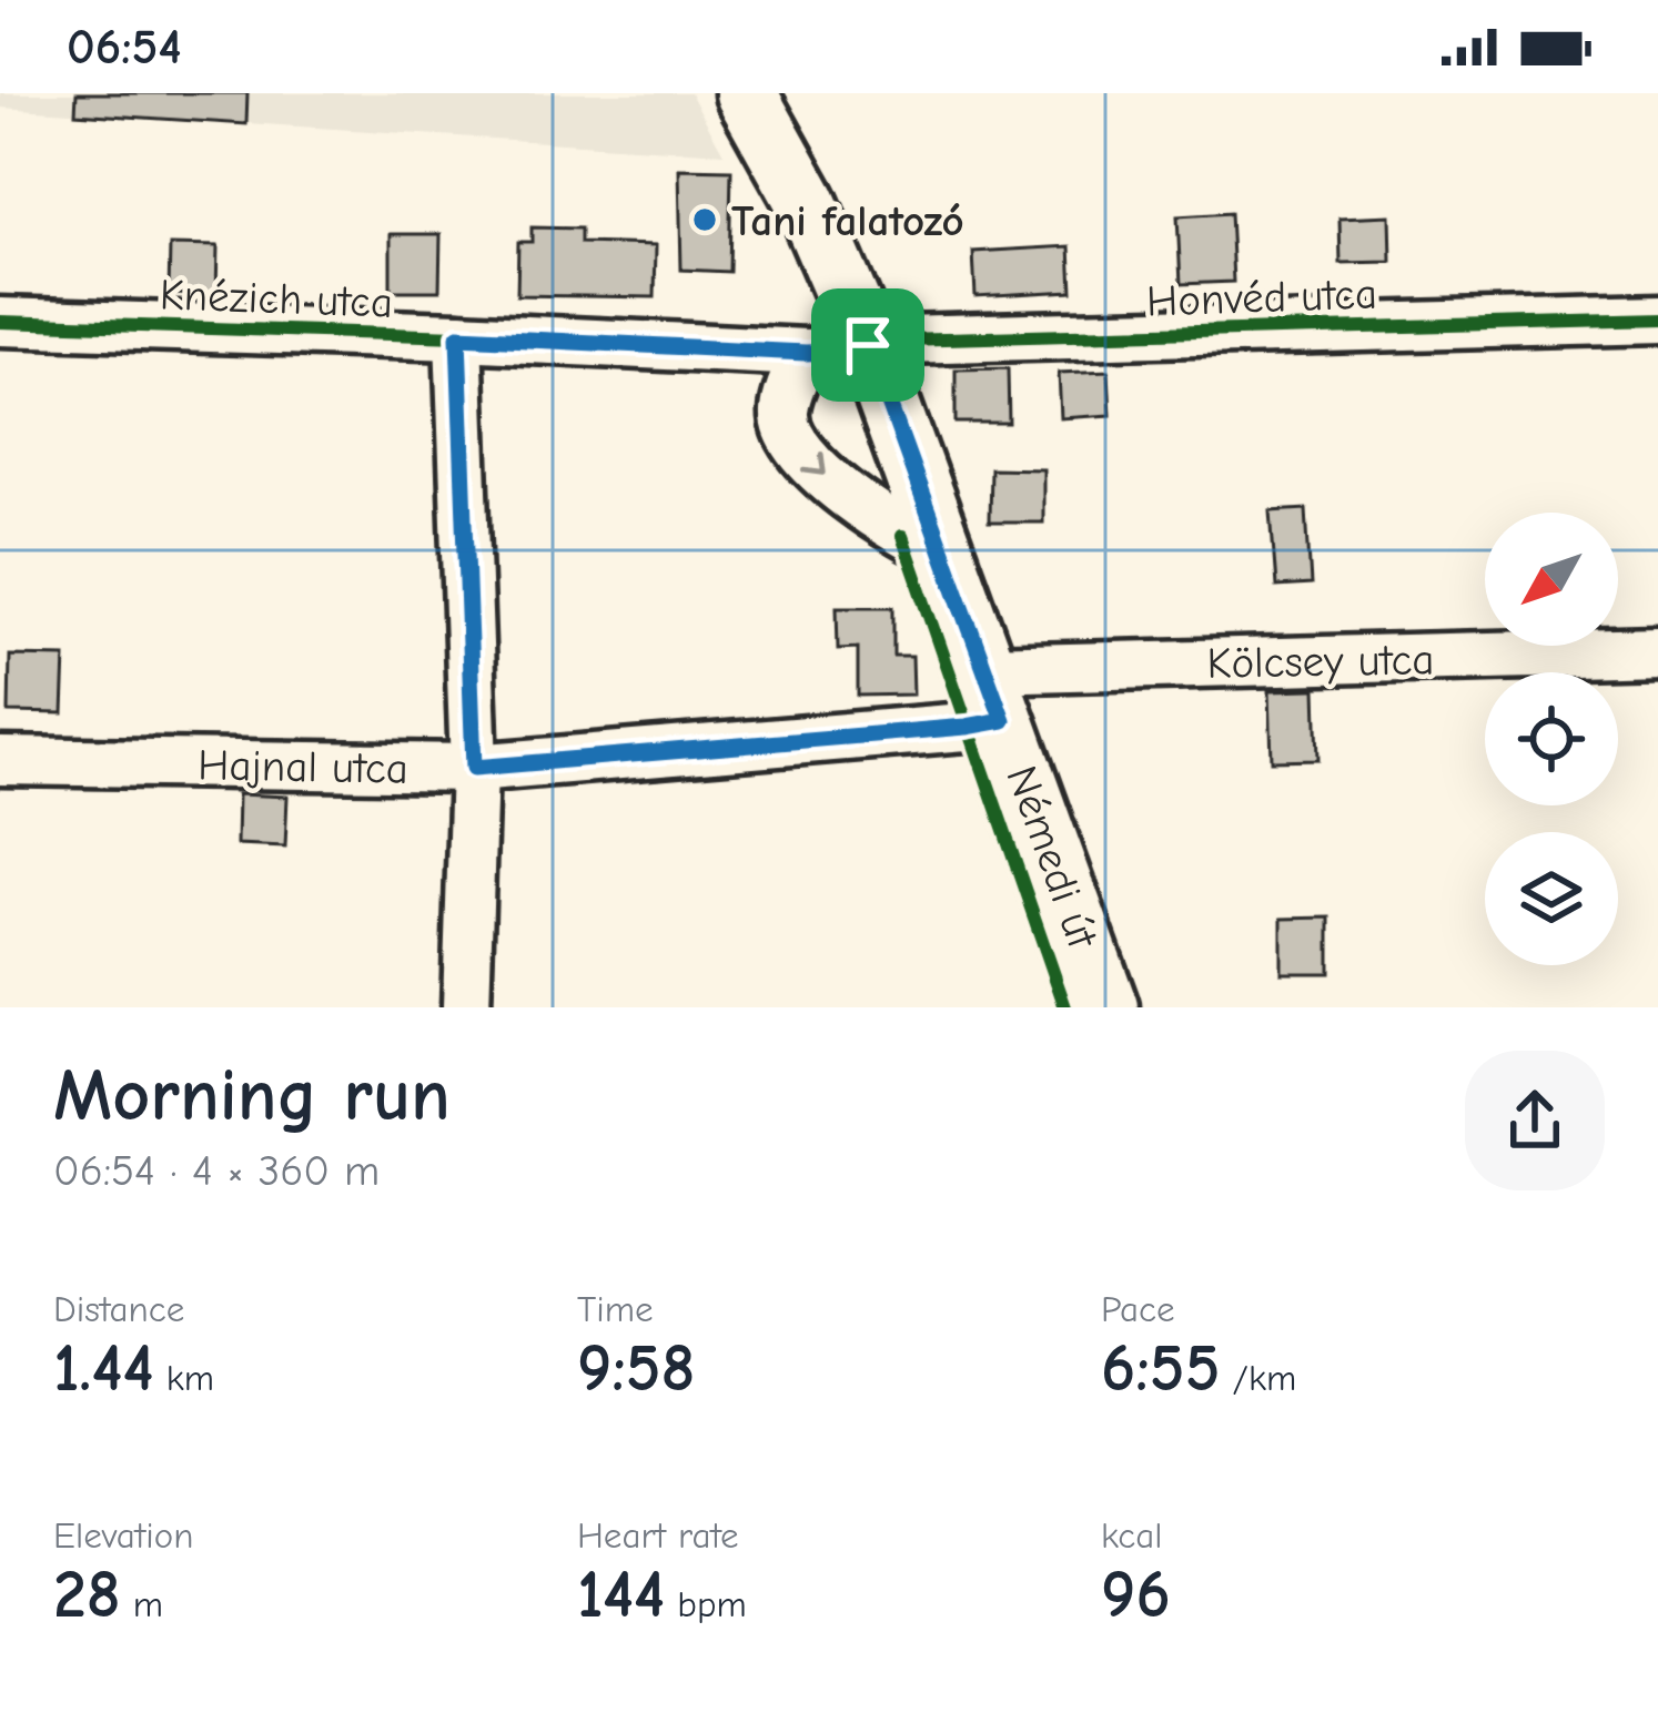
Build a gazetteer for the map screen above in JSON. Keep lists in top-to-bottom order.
{
  "streets": {
    "main road": ["Némedi út"],
    "street": [
      "Honvéd utca",
      "Knézich utca",
      "Kölcsey utca",
      "Hajnal utca"
    ]
  },
  "crossings": [
    ["Honvéd utca", "Knézich utca"],
    ["Honvéd utca", "Némedi út"],
    ["Knézich utca", "Némedi út"],
    ["Kölcsey utca", "Hajnal utca"],
    ["Kölcsey utca", "Némedi út"],
    ["Hajnal utca", "Némedi út"]
  ],
  "places": ["Tani falatozó"],
  "north": "bottom left",
  "page": {
    "status": "06:54",
    "heading": ["Morning run", "06:54 · 4 × 360 m"],
    "stats": [
      ["Distance", "1.44 km"],
      ["Time", "9:58"],
      ["Pace", "6:55 /km"],
      ["Elevation", "28 m"],
      ["Heart rate", "144 bpm"],
      ["kcal", "96"]
    ]
  }
}
